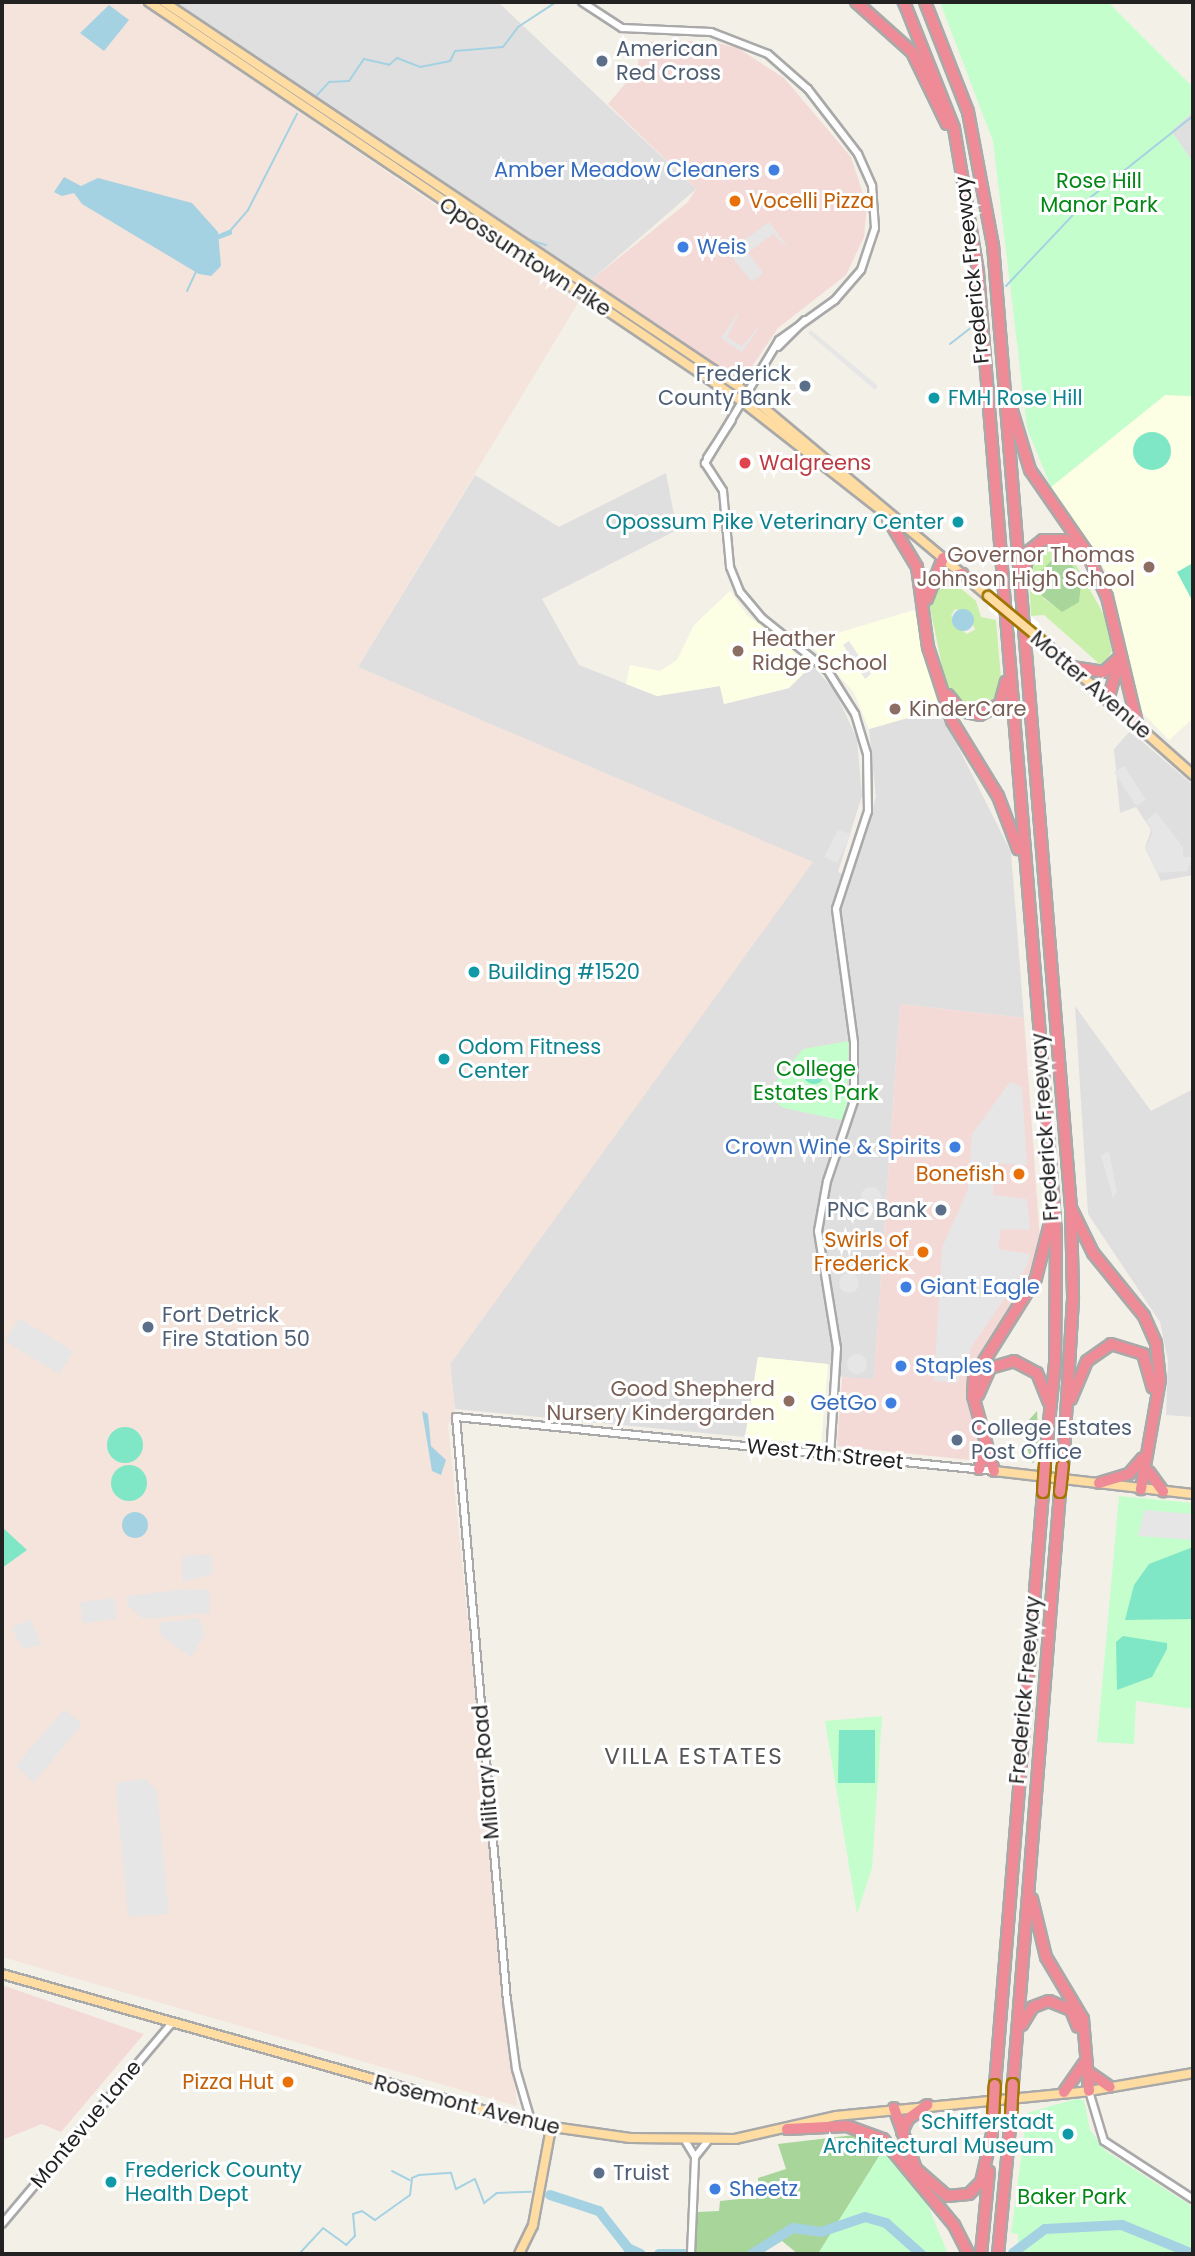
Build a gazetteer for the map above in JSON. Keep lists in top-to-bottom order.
{
  "streets": {
    "highway": ["Frederick Freeway"],
    "main road": [
      "Opossumtown Pike",
      "Motter Avenue",
      "West 7th Street",
      "Rosemont Avenue"
    ],
    "street": ["Military Road", "Montevue Lane"]
  },
  "crossings": [
    ["Opossumtown Pike", "Motter Avenue"],
    ["West 7th Street", "Military Road"],
    ["Military Road", "Rosemont Avenue"],
    ["Rosemont Avenue", "Montevue Lane"]
  ],
  "districts": ["VILLA ESTATES"],
  "parks": ["Rose Hill Manor Park", "College Estates Park", "Baker Park"],
  "places": [
    "American Red Cross",
    "Amber Meadow Cleaners",
    "Vocelli Pizza",
    "Weis",
    "Frederick County Bank",
    "FMH Rose Hill",
    "Walgreens",
    "Opossum Pike Veterinary Center",
    "Governor Thomas Johnson High School",
    "Heather Ridge School",
    "KinderCare",
    "Building #1520",
    "Odom Fitness Center",
    "Crown Wine & Spirits",
    "Bonefish",
    "PNC Bank",
    "Swirls of Frederick",
    "Giant Eagle",
    "Fort Detrick Fire Station 50",
    "Staples",
    "Good Shepherd Nursery Kindergarden",
    "GetGo",
    "College Estates Post Office",
    "Pizza Hut",
    "Schifferstadt Architectural Museum",
    "Truist",
    "Frederick County Health Dept",
    "Sheetz"
  ]
}
